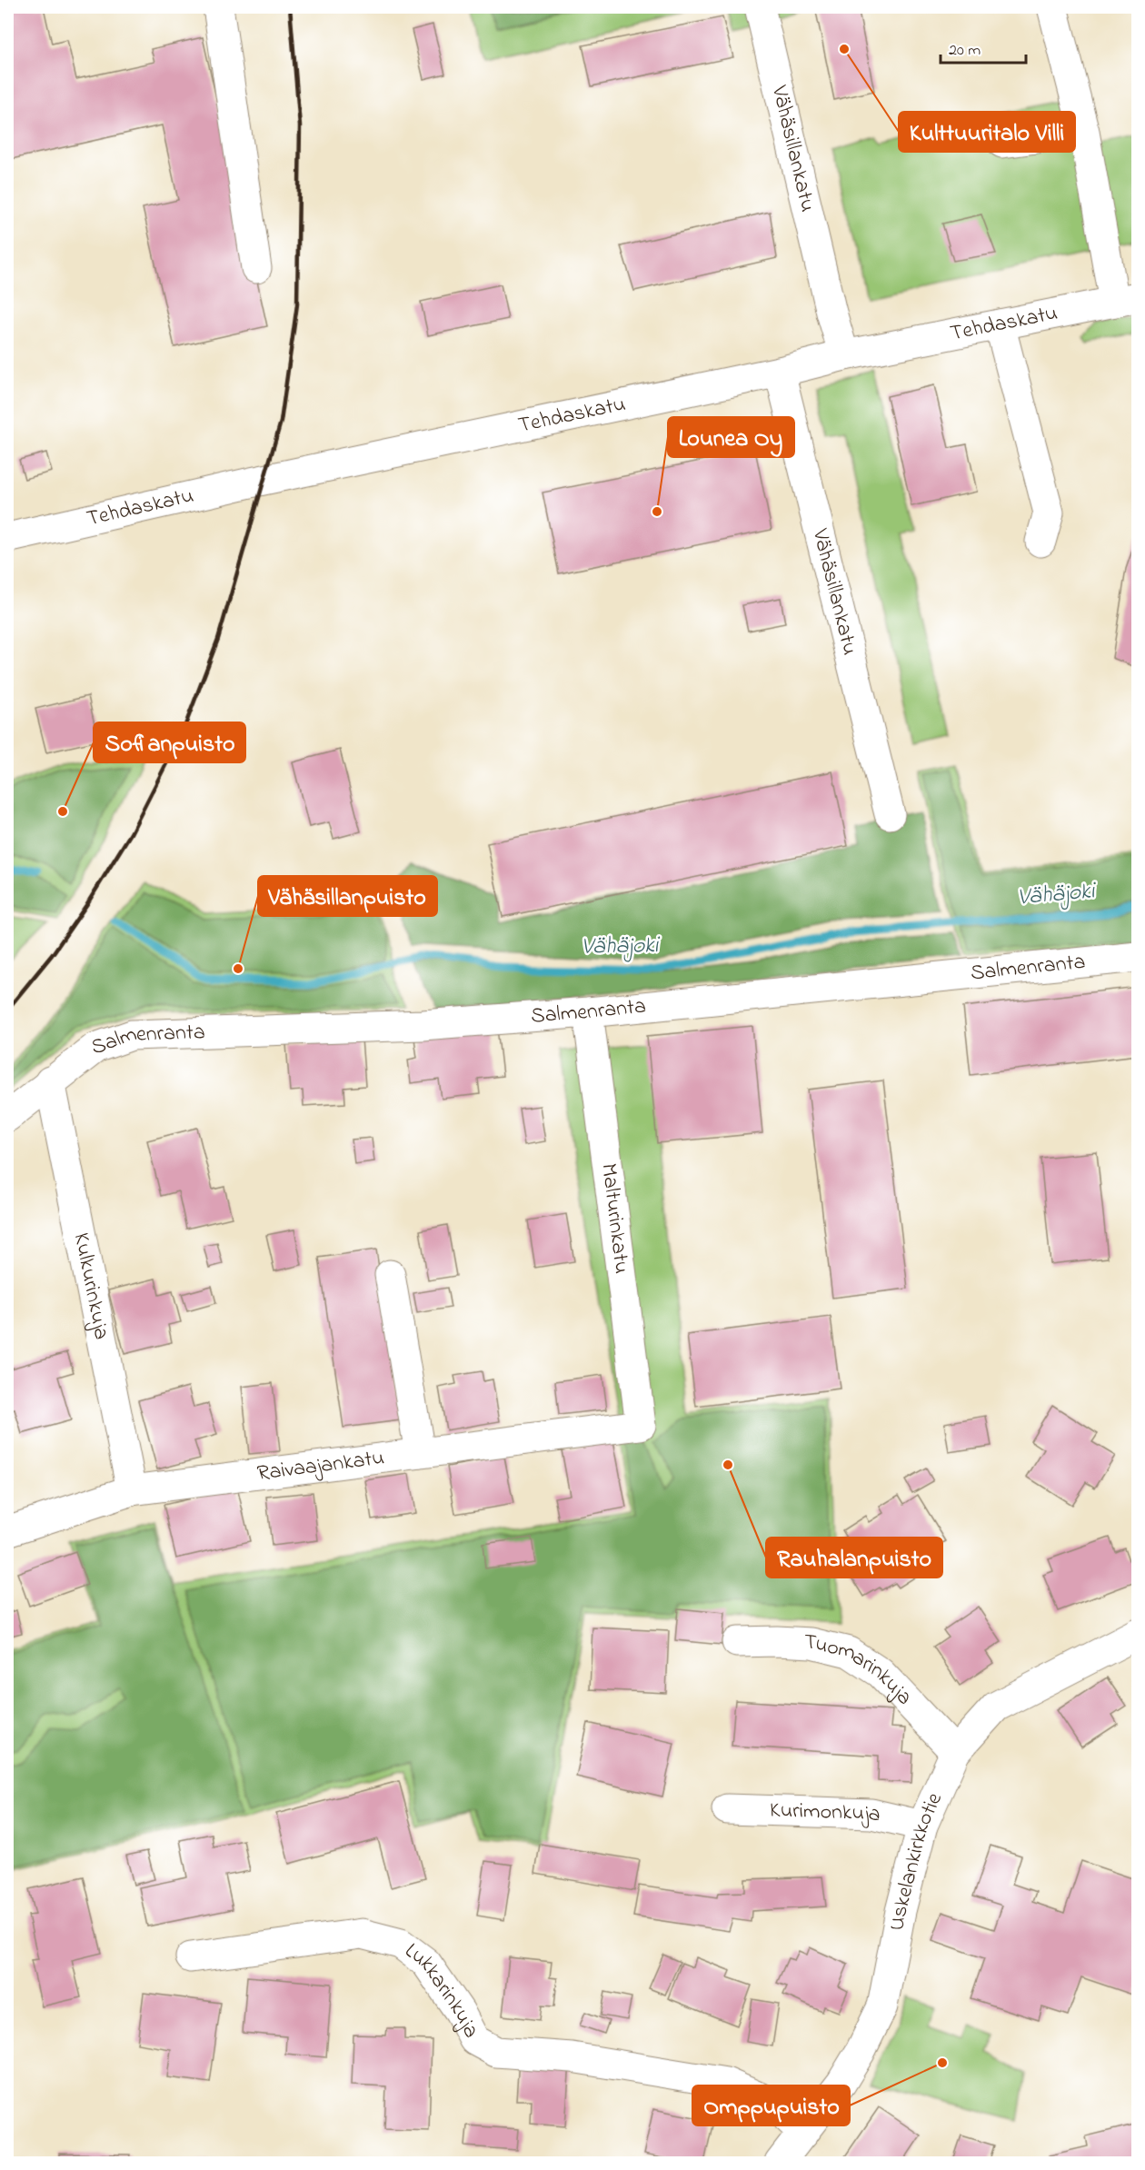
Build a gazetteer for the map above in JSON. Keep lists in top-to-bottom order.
{
  "streets": {
    "street": [
      "Vähäsillankatu",
      "Tehdaskatu",
      "Salmenranta",
      "Malturinkatu",
      "Kulkurinkuja",
      "Raivaajankatu",
      "Tuomarinkuja",
      "Kurimonkuja",
      "Uskelankirkkotie",
      "Lukkarinkuja"
    ]
  },
  "crossings": [
    ["Vähäsillankatu", "Tehdaskatu"],
    ["Salmenranta", "Malturinkatu"],
    ["Salmenranta", "Kulkurinkuja"],
    ["Malturinkatu", "Raivaajankatu"],
    ["Kulkurinkuja", "Raivaajankatu"],
    ["Tuomarinkuja", "Uskelankirkkotie"],
    ["Kurimonkuja", "Uskelankirkkotie"],
    ["Uskelankirkkotie", "Lukkarinkuja"]
  ],
  "water": ["Vähäjoki"],
  "places": [
    "Kulttuuritalo Villi",
    "Lounea Oy",
    "Sofianpuisto",
    "Vähäsillanpuisto",
    "Rauhalanpuisto",
    "Omppupuisto"
  ],
  "scale_bar": "20 m"
}
